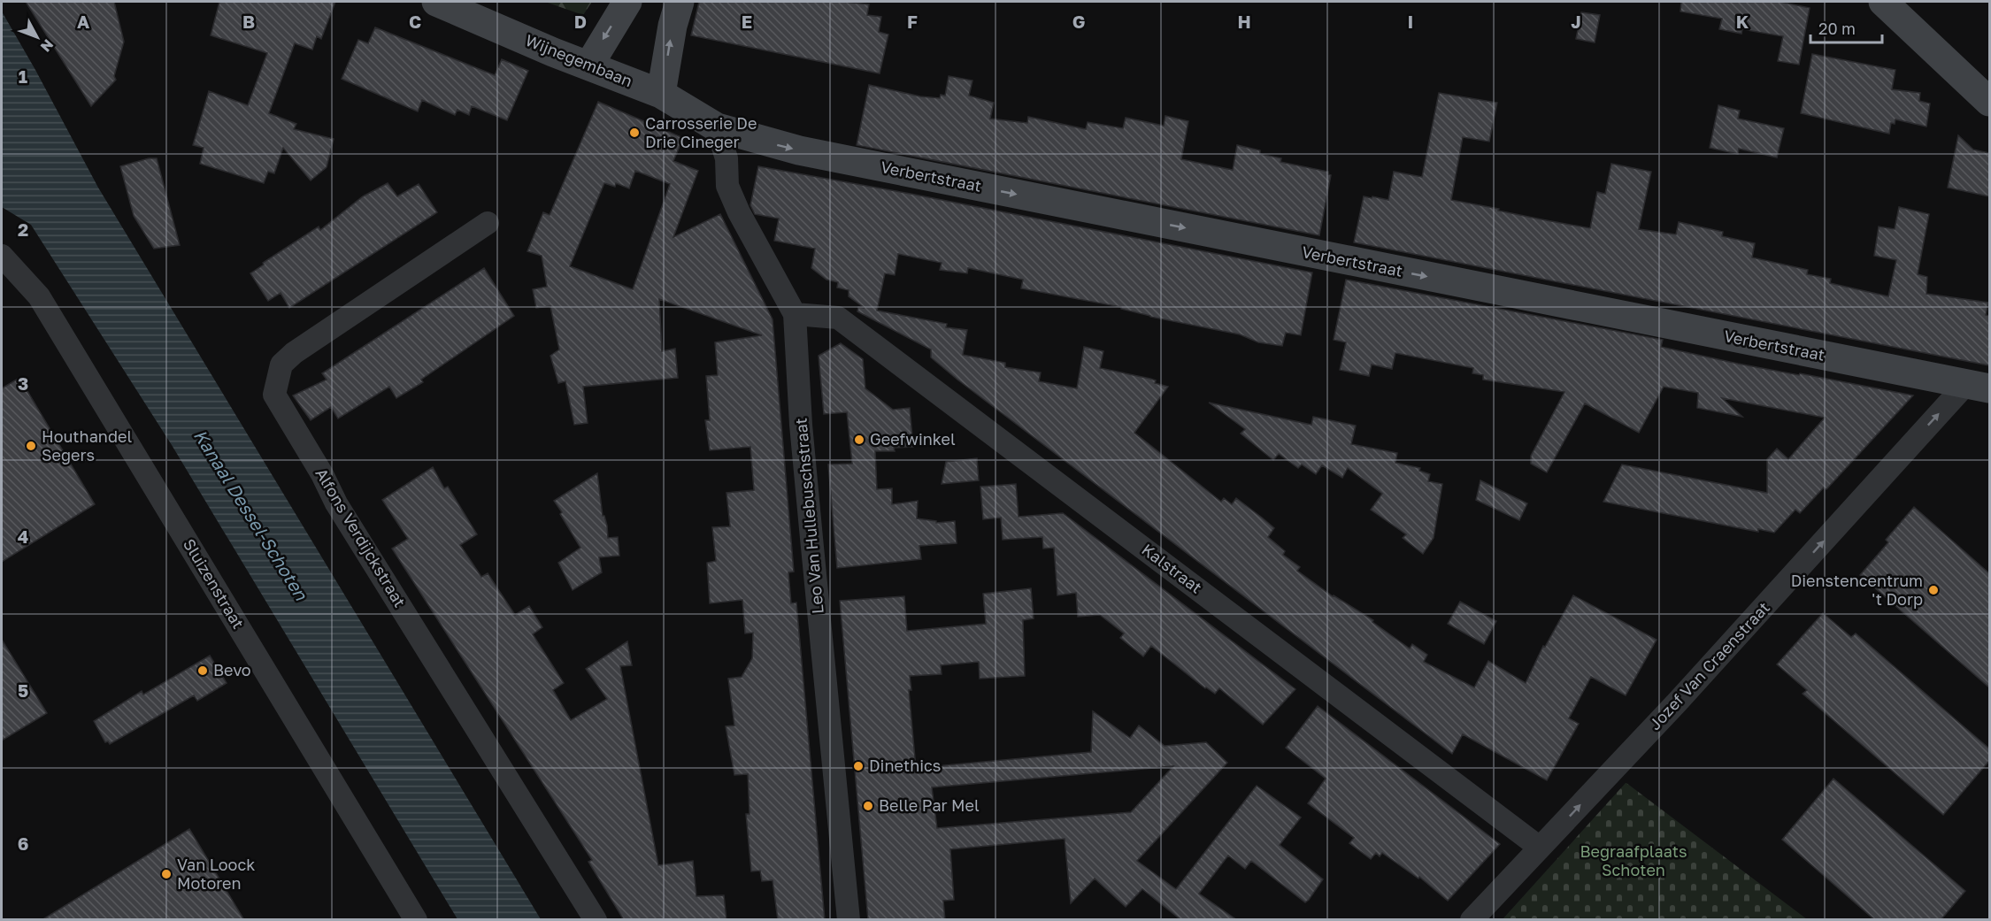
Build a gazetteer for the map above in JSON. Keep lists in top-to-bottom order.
{
  "streets": {
    "street": [
      "Wijnegembaan",
      "Verbertstraat",
      "Leo Van Hullebuschstraat",
      "Alfons Verdijckstraat",
      "Kalstraat",
      "Sluizenstraat",
      "Jozef Van Craenstraat"
    ]
  },
  "crossings": [
    ["Wijnegembaan", "Verbertstraat"],
    ["Wijnegembaan", "Leo Van Hullebuschstraat"],
    ["Verbertstraat", "Leo Van Hullebuschstraat"],
    ["Verbertstraat", "Jozef Van Craenstraat"],
    ["Leo Van Hullebuschstraat", "Kalstraat"],
    ["Kalstraat", "Jozef Van Craenstraat"]
  ],
  "one_way": ["Verbertstraat", "Jozef Van Craenstraat"],
  "water": ["Kanaal Dessel-Schoten"],
  "parks": ["Begraafplaats Schoten"],
  "places": [
    "Carrosserie De Drie Cineger",
    "Geefwinkel",
    "Houthandel Segers",
    "Dienstencentrum 't Dorp",
    "Bevo",
    "Dinethics",
    "Belle Par Mel",
    "Van Loock Motoren"
  ],
  "scale_bar": "20 m",
  "north": "bottom right",
  "grid": {
    "columns": [
      "A",
      "B",
      "C",
      "D",
      "E",
      "F",
      "G",
      "H",
      "I",
      "J",
      "K"
    ],
    "rows": [
      "1",
      "2",
      "3",
      "4",
      "5",
      "6"
    ]
  }
}
